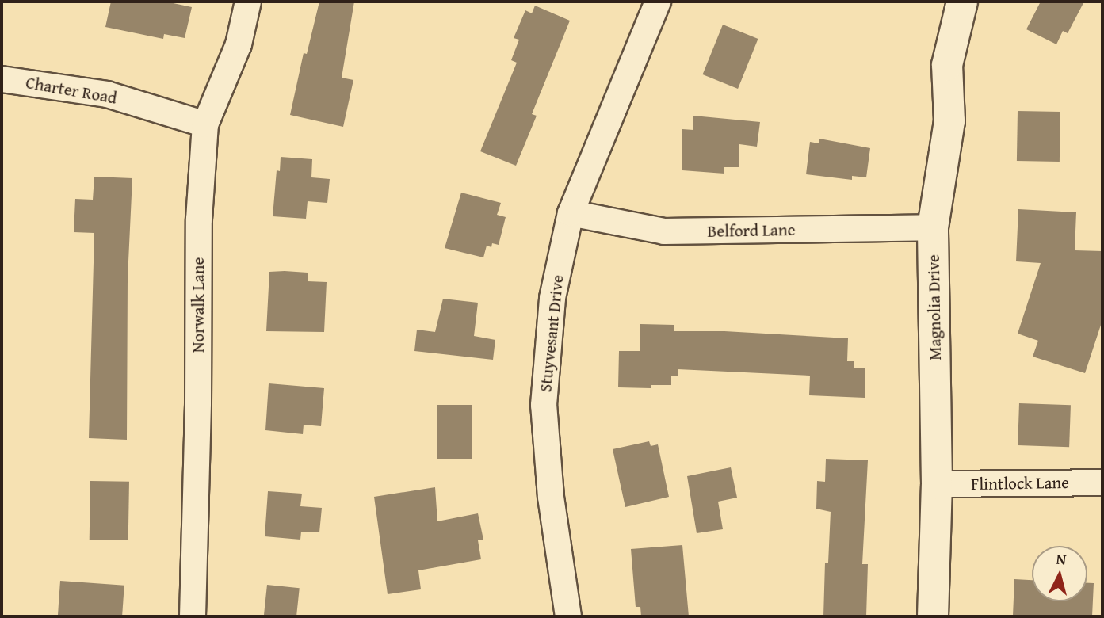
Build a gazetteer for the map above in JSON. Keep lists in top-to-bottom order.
{
  "streets": {
    "street": [
      "Charter Road",
      "Belford Lane",
      "Norwalk Lane",
      "Magnolia Drive",
      "Stuyvesant Drive",
      "Flintlock Lane"
    ]
  },
  "crossings": [
    ["Charter Road", "Norwalk Lane"],
    ["Belford Lane", "Magnolia Drive"],
    ["Belford Lane", "Stuyvesant Drive"],
    ["Magnolia Drive", "Flintlock Lane"]
  ],
  "north": "top"
}
